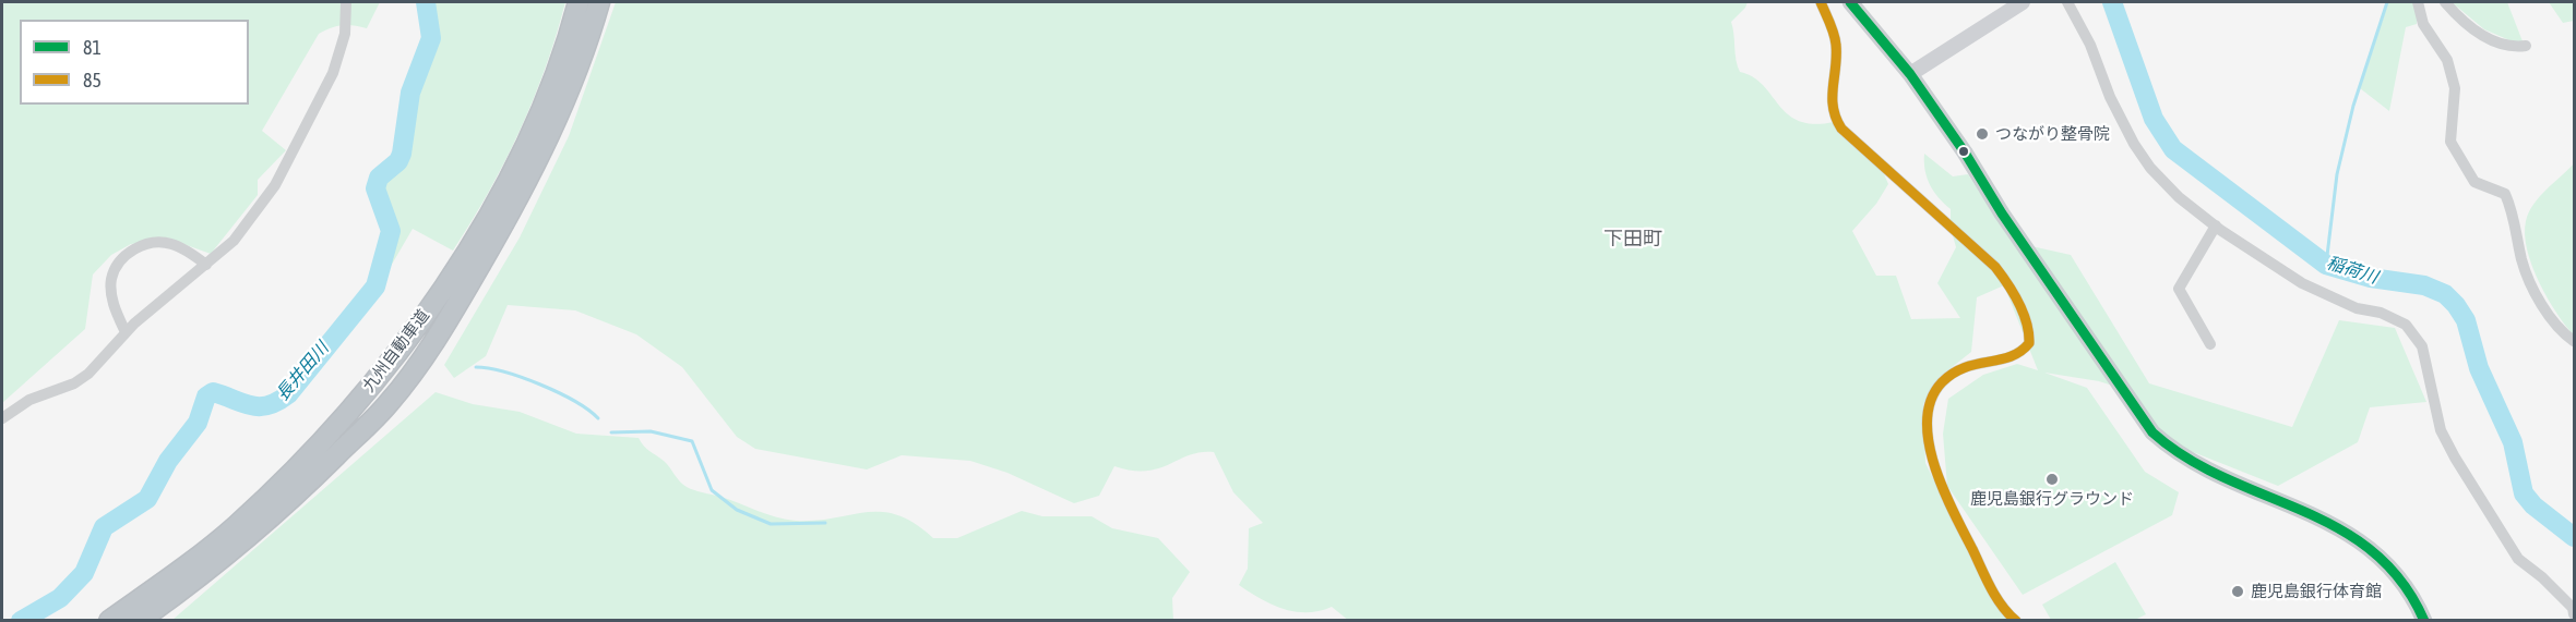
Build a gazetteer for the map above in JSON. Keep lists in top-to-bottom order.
{
  "streets": {
    "highway": ["九州自動車道"]
  },
  "districts": ["下田町"],
  "water": ["稲荷川", "長井田川"],
  "places": ["つながり整骨院", "鹿児島銀行グラウンド", "鹿児島銀行体育館"],
  "lines": ["transit line 81", "transit line 85"],
  "legend": ["81", "85"]
}
